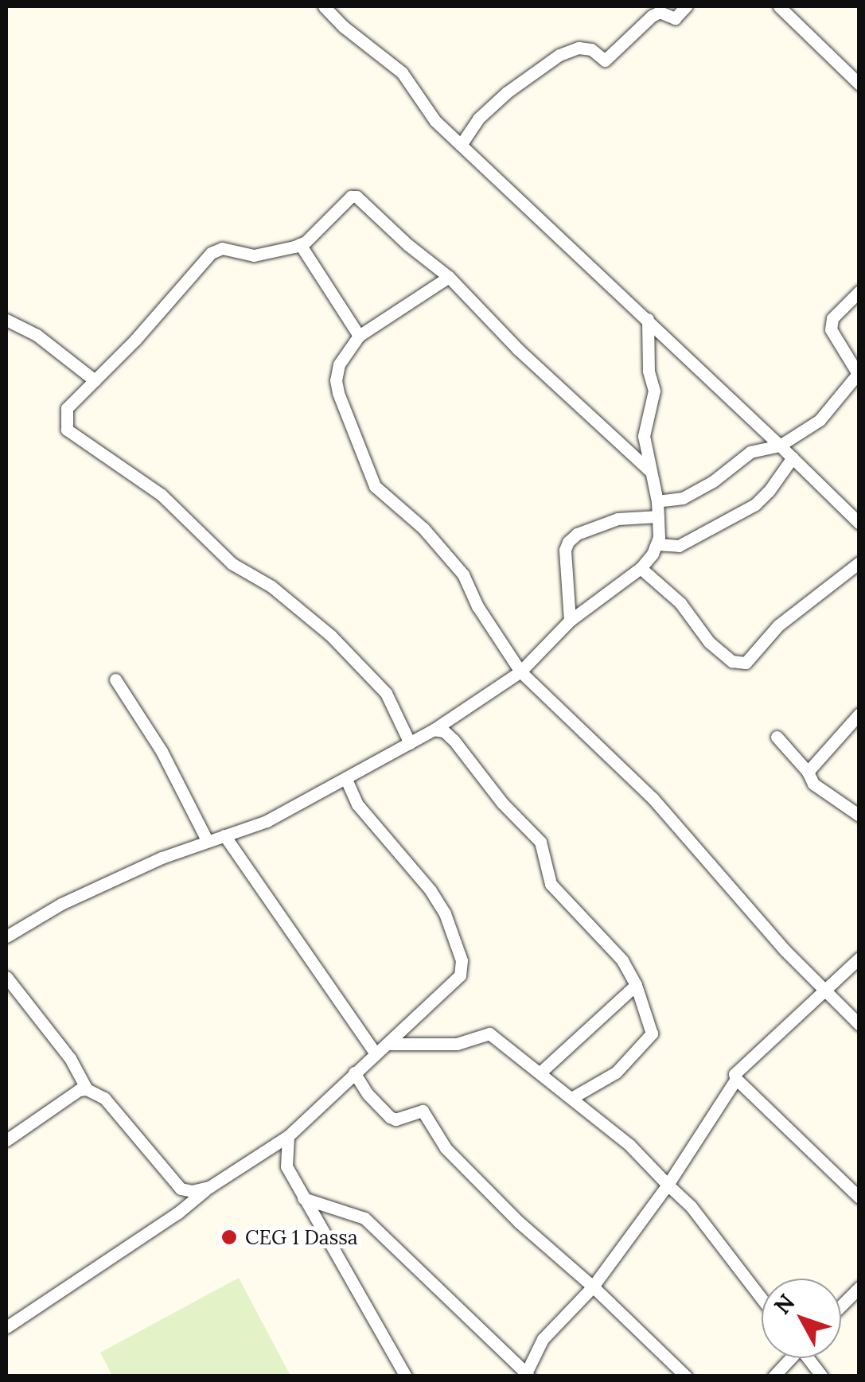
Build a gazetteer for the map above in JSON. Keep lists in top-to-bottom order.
{
  "places": ["CEG 1 Dassa"],
  "north": "top left"
}
